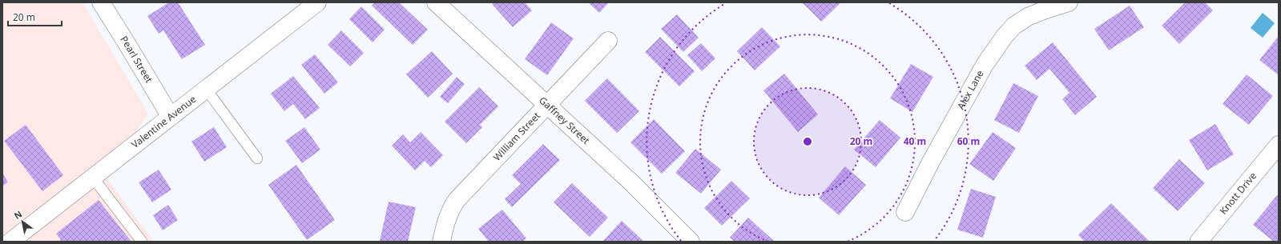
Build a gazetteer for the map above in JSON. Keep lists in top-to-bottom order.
{
  "streets": {
    "street": [
      "Pearl Street",
      "Alex Lane",
      "Gaffney Street",
      "Valentine Avenue",
      "William Street",
      "Knott Drive"
    ]
  },
  "crossings": [
    ["Pearl Street", "Valentine Avenue"],
    ["Gaffney Street", "William Street"]
  ],
  "scale_bar": "20 m",
  "north": "top left",
  "rings": ["20 m", "40 m", "60 m"]
}
